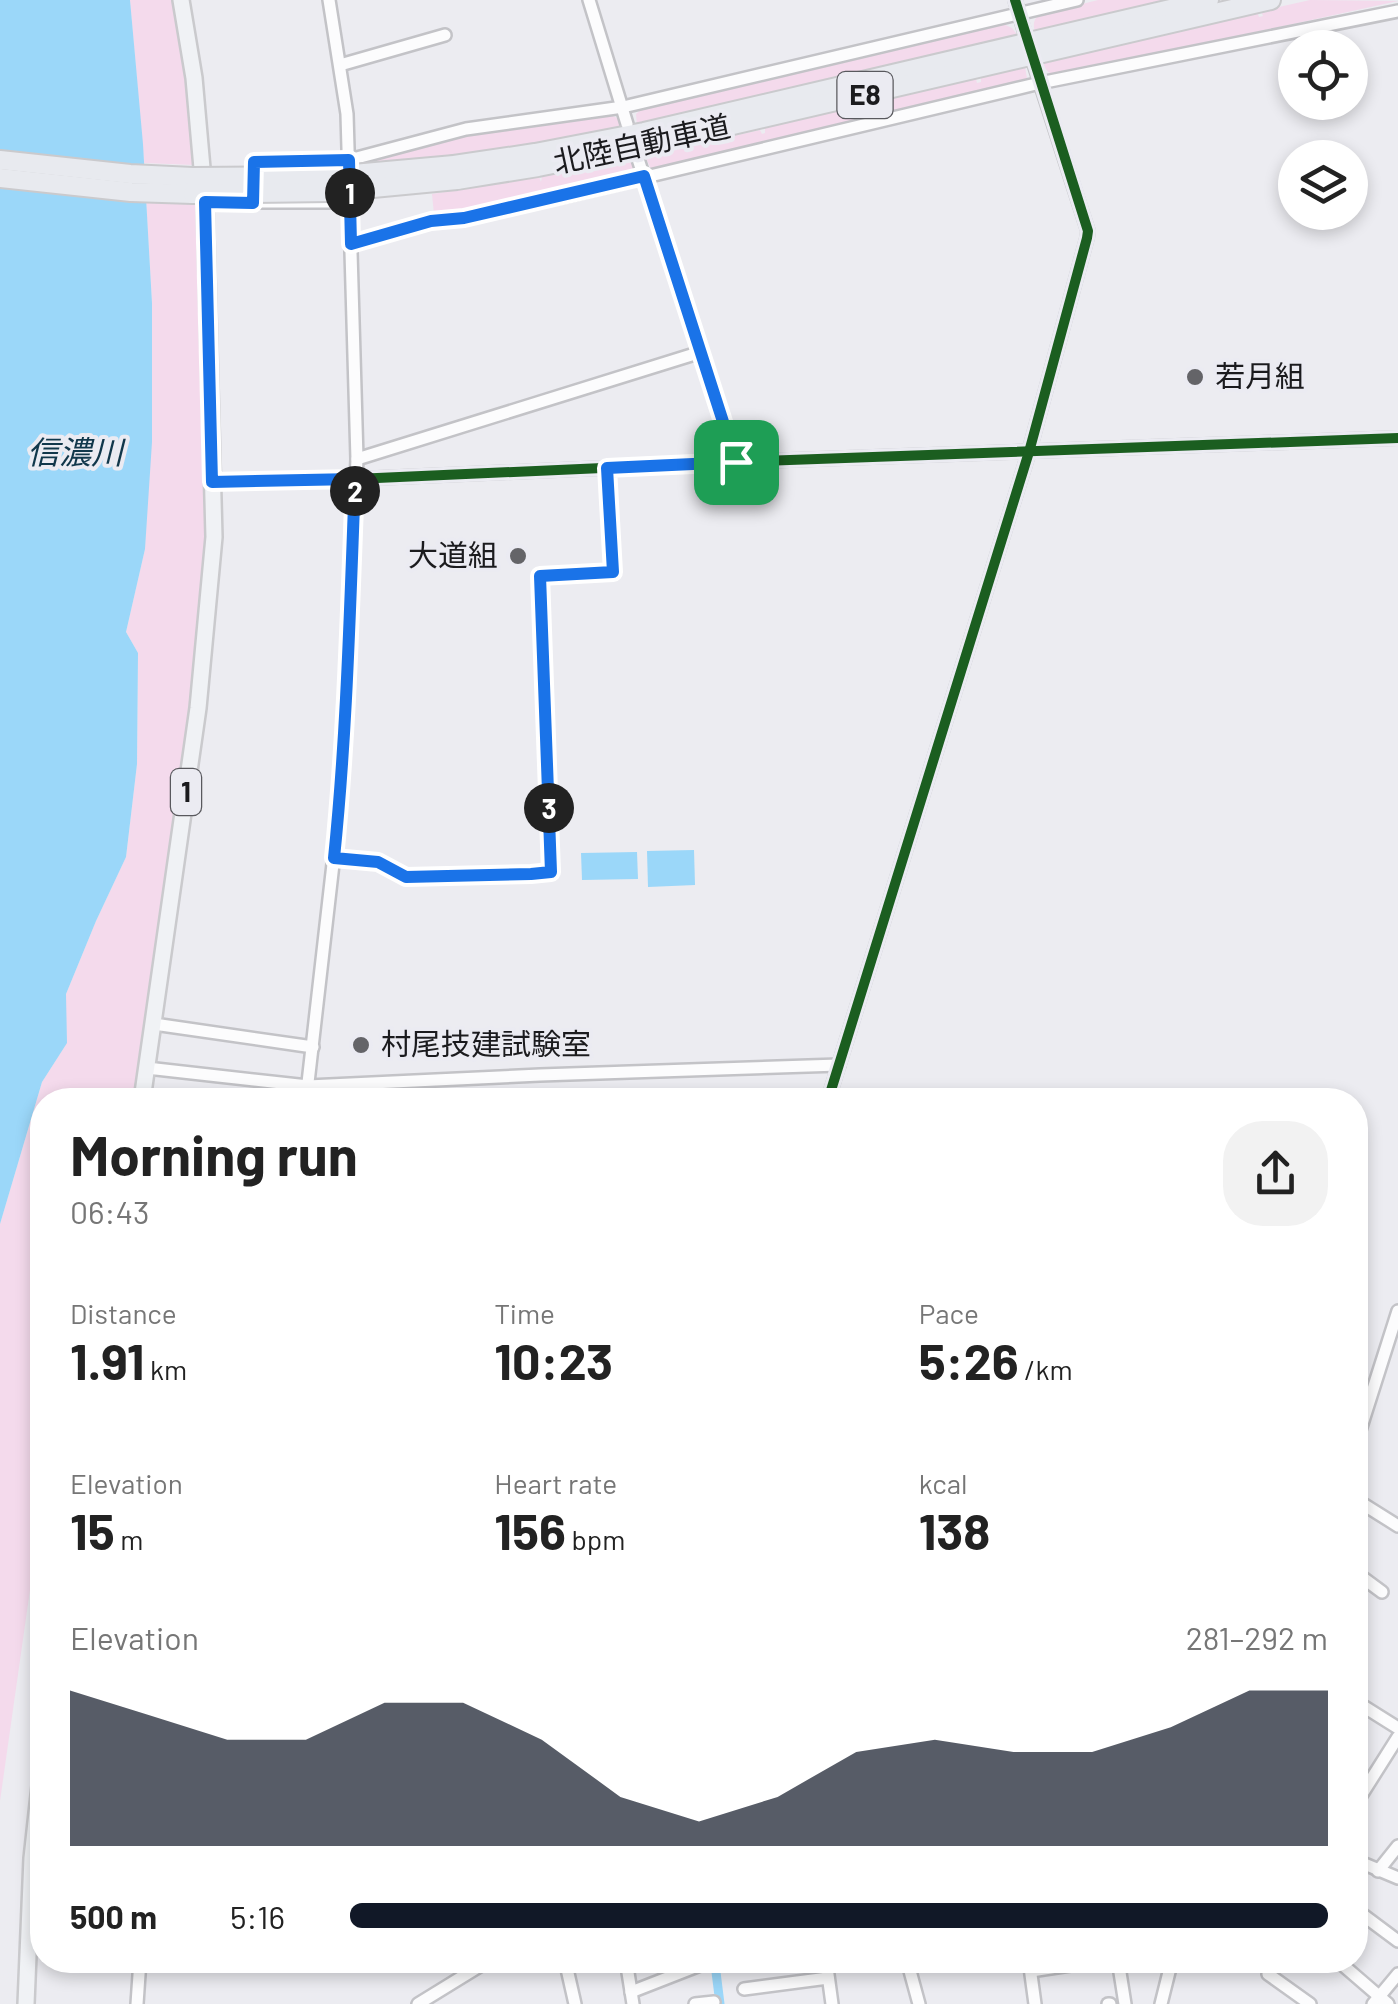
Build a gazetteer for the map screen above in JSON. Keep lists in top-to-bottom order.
{
  "streets": {
    "highway": ["E8", "北陸自動車道"],
    "main road": ["1"]
  },
  "water": ["信濃川"],
  "places": ["若月組", "大道組", "村尾技建試験室"],
  "page": {
    "pins": ["1", "2", "3"],
    "heading": ["Morning run", "06:43"],
    "stats": [
      ["Distance", "1.91 km"],
      ["Time", "10:23"],
      ["Pace", "5:26 /km"],
      ["Elevation", "15 m"],
      ["Heart rate", "156 bpm"],
      ["kcal", "138"]
    ],
    "chart": ["Elevation", "281–292 m"],
    "list": [
      {
        "name": "500 m",
        "note": "5:16"
      }
    ]
  }
}
